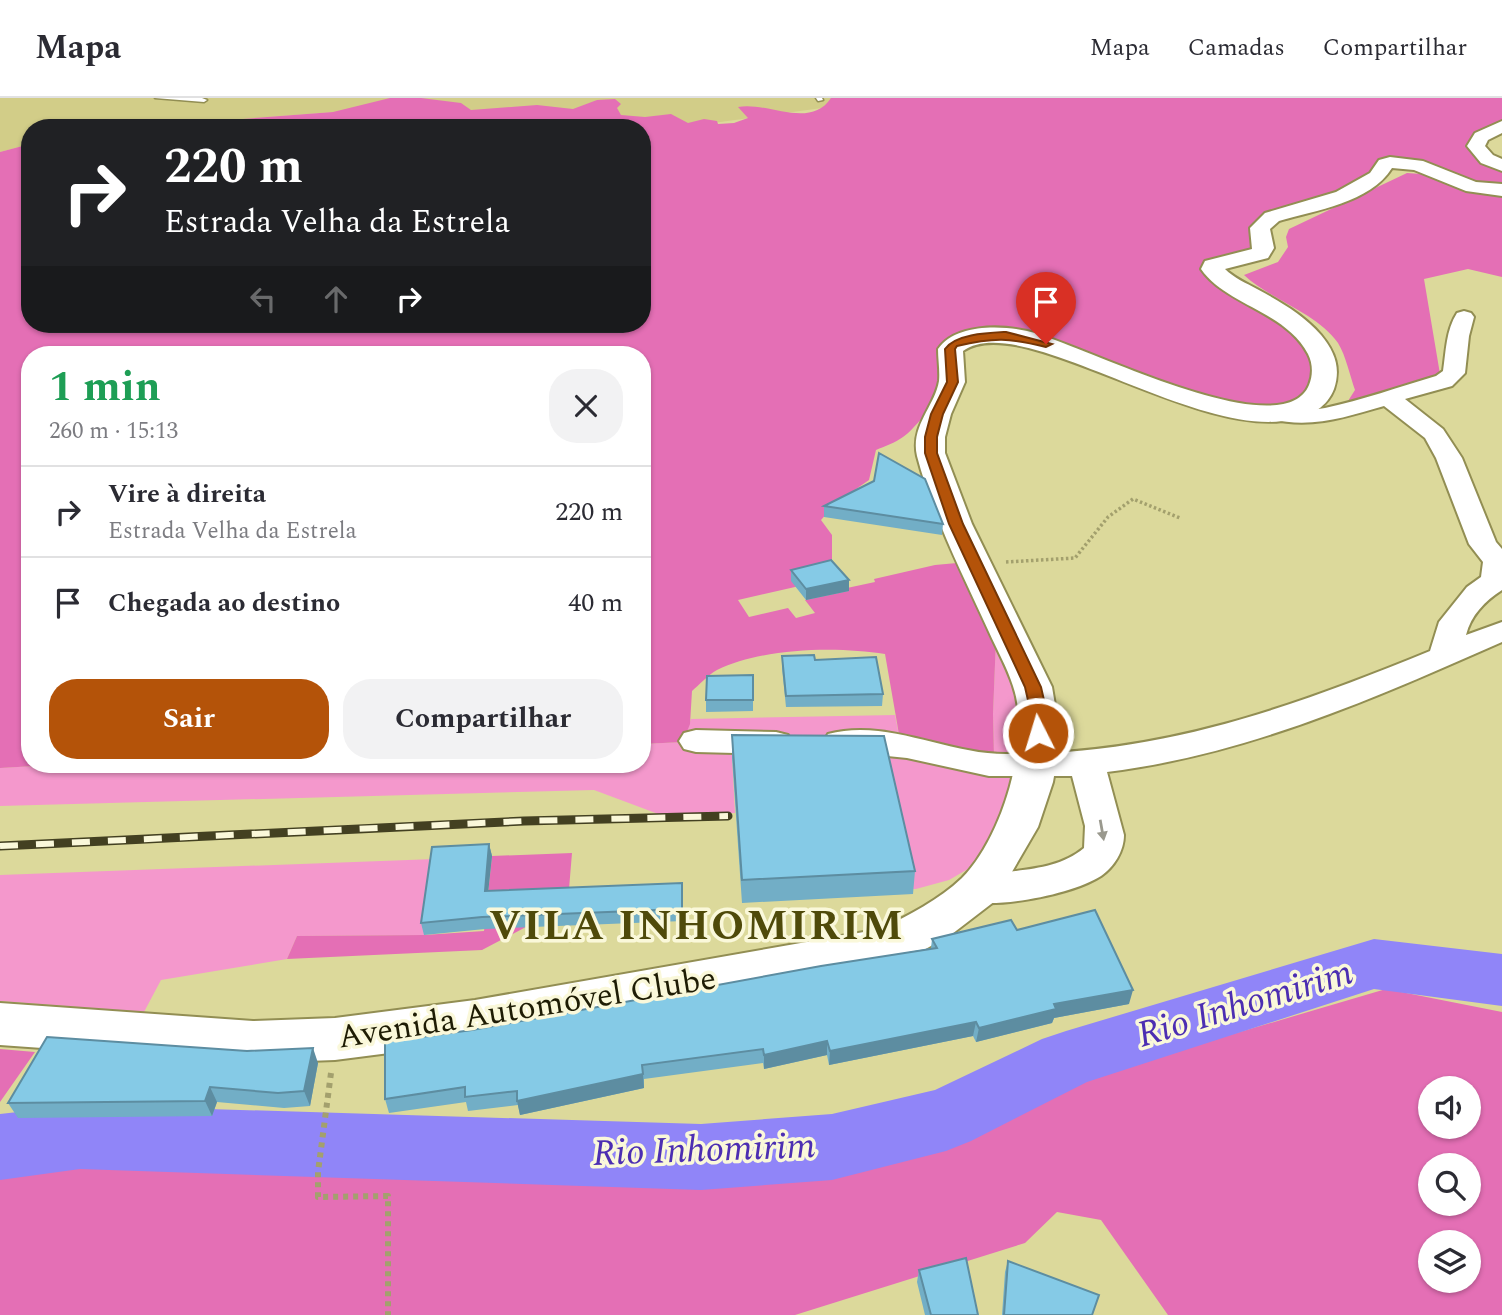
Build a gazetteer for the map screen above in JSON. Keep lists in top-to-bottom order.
{
  "streets": {
    "main road": ["Avenida Automóvel Clube"]
  },
  "districts": ["VILA INHOMIRIM"],
  "water": ["Rio Inhomirim"],
  "page": {
    "header": "Mapa",
    "nav": ["Mapa", "Camadas", "Compartilhar"],
    "turn": ["220 m", "Estrada Velha da Estrela"],
    "heading": ["1 min", "260 m · 15:13"],
    "list": [
      {
        "name": "Vire à direita",
        "note": "Estrada Velha da Estrela",
        "value": "220 m"
      },
      {
        "name": "Chegada ao destino",
        "value": "40 m"
      }
    ],
    "buttons": ["Sair", "Compartilhar"]
  }
}
